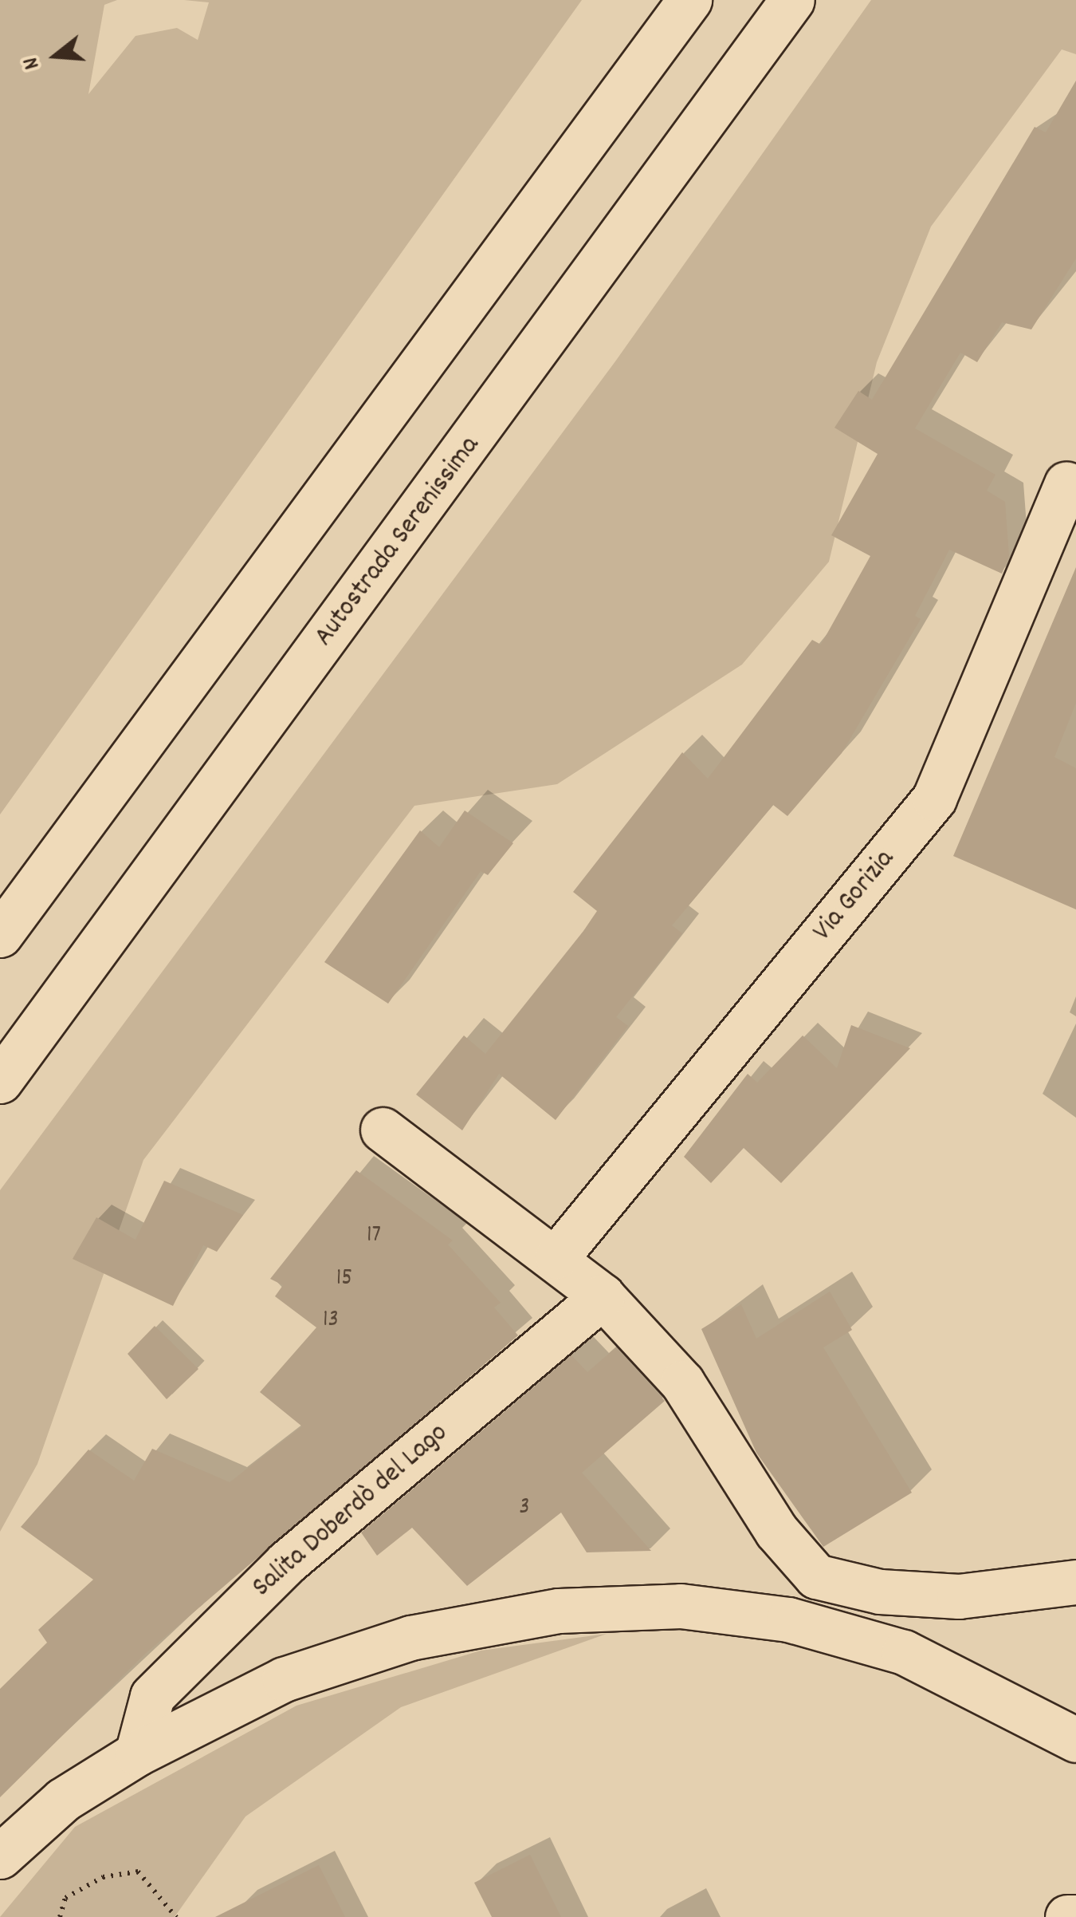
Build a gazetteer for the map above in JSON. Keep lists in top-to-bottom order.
{
  "streets": {
    "main road": ["Autostrada Serenissima", "Via Gorizia", "Salita Doberdò del Lago"]
  },
  "house_numbers": [
    "17",
    "15",
    "13",
    "3"
  ],
  "north": "left"
}
